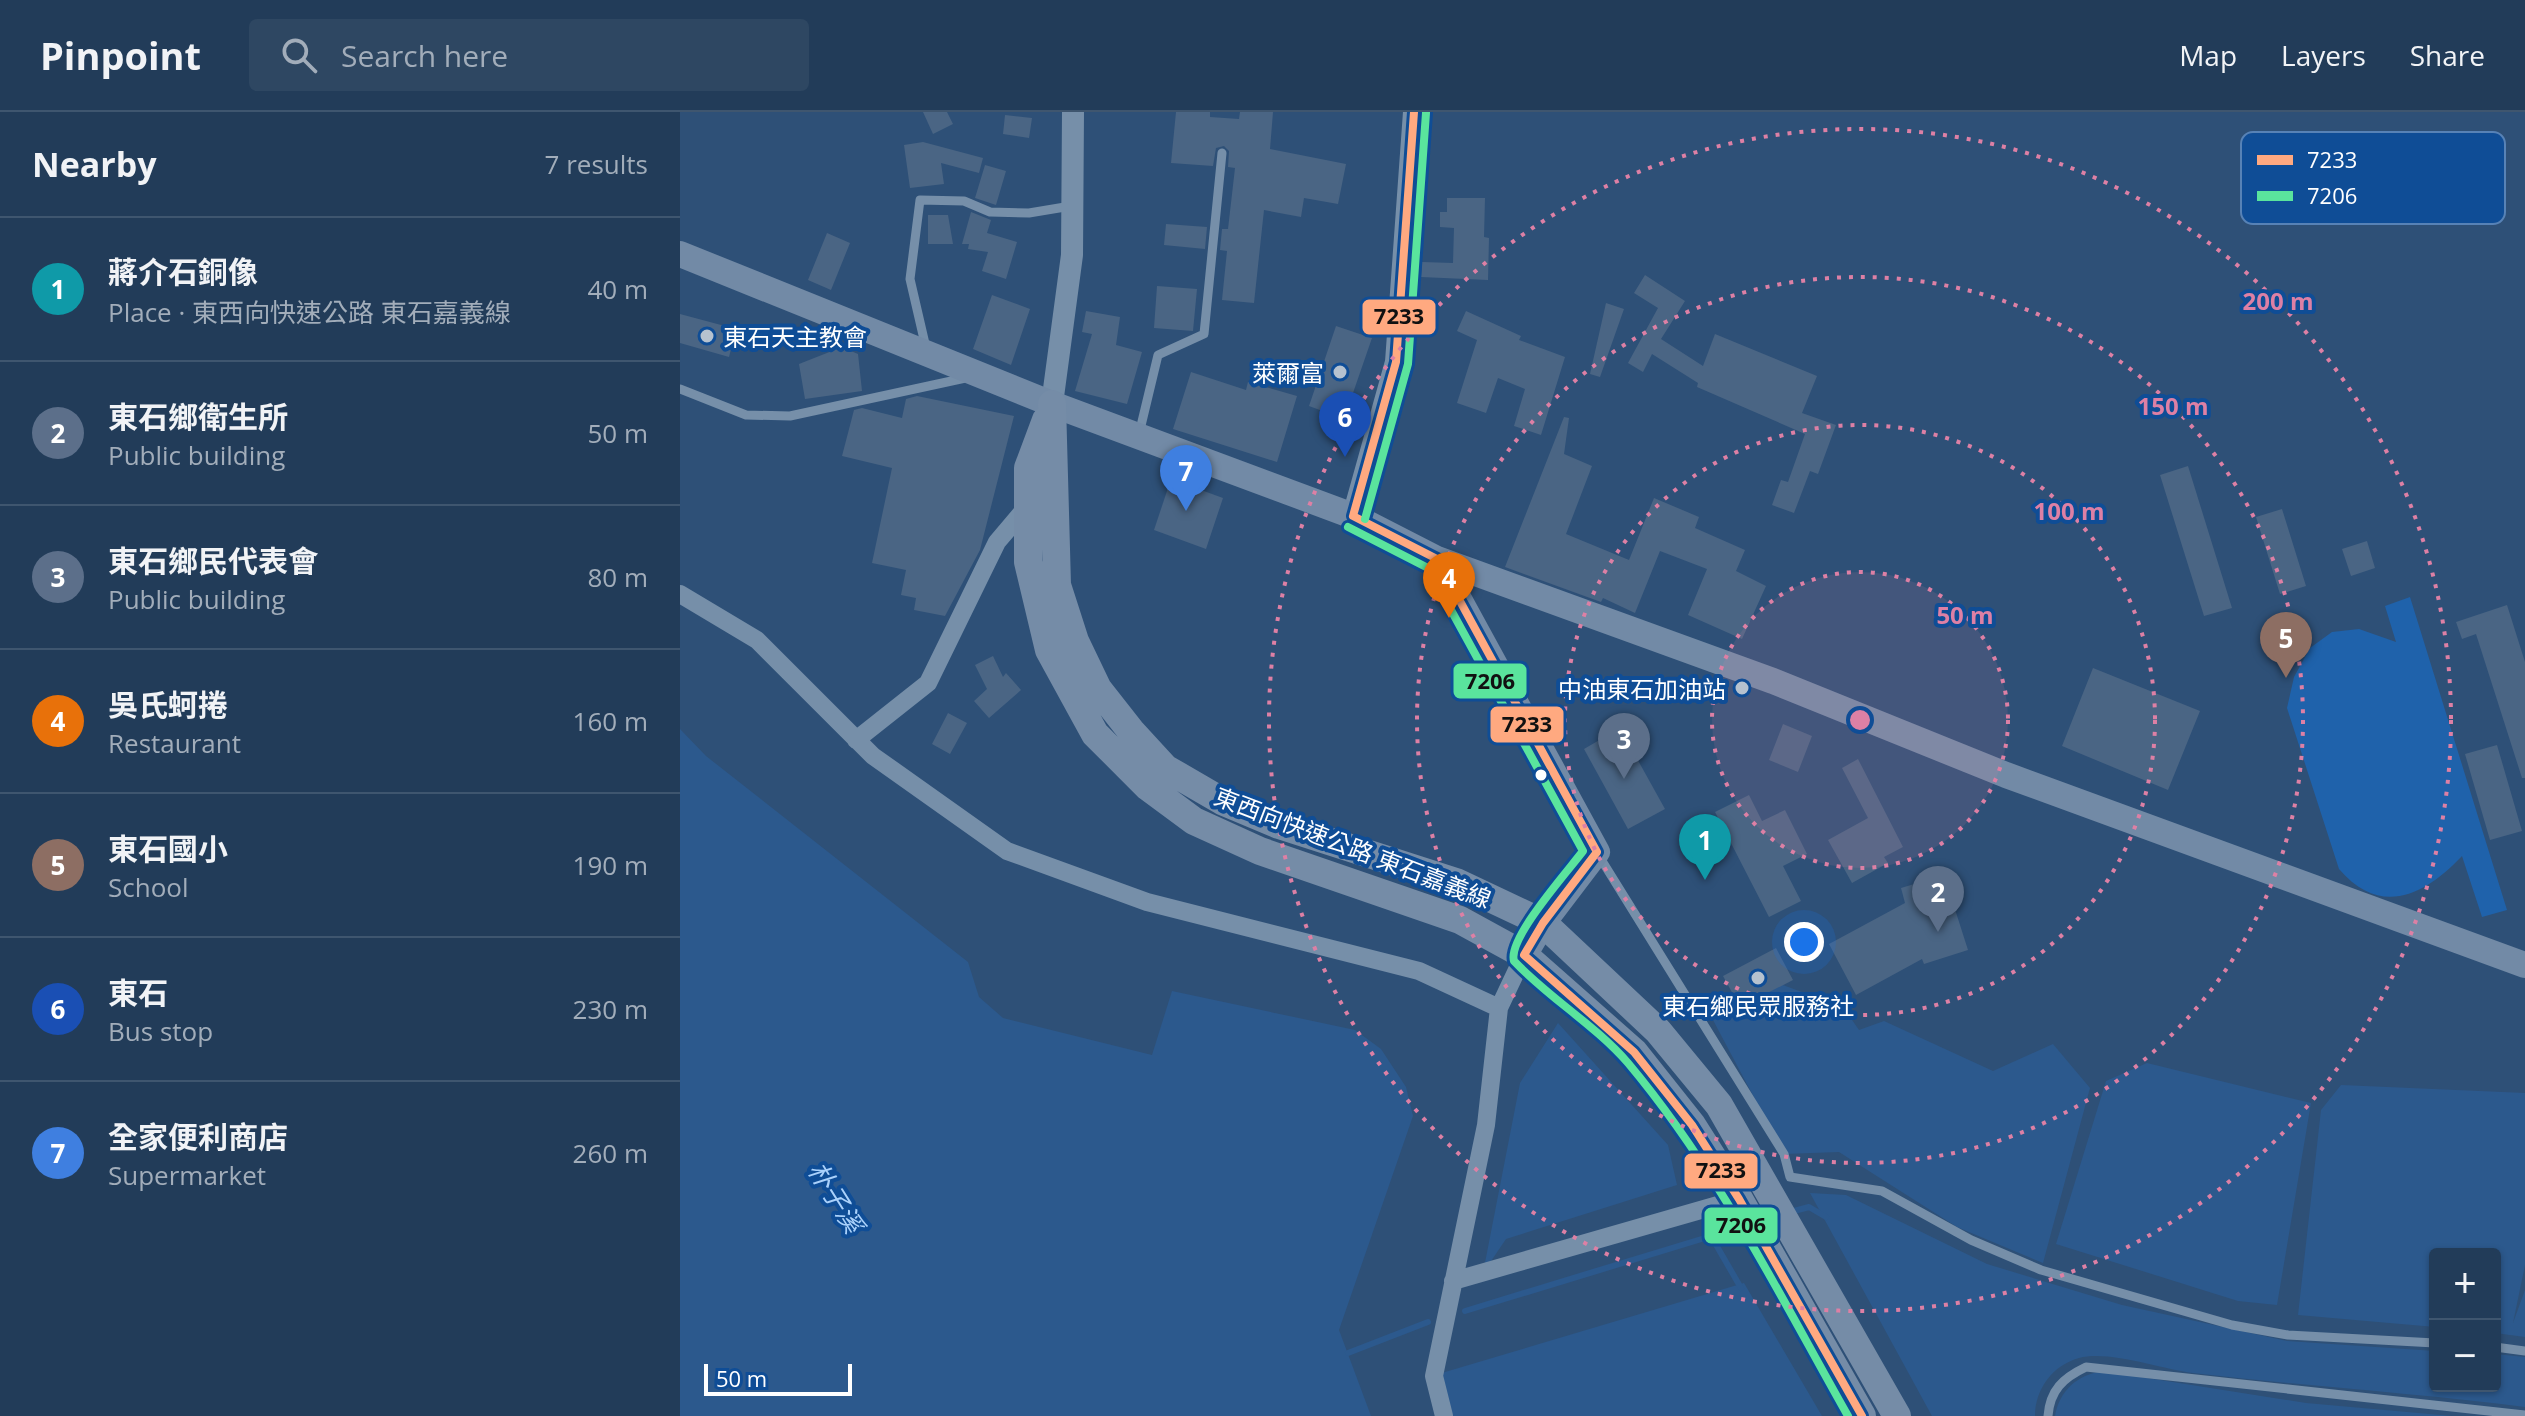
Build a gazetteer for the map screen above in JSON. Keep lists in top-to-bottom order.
{
  "streets": {
    "main road": ["東西向快速公路 東石嘉義線"]
  },
  "water": ["朴子溪"],
  "places": [
    "東石天主教會",
    "萊爾富",
    "中油東石加油站",
    "東石鄉民眾服務社"
  ],
  "lines": ["transit line 7233", "transit line 7206"],
  "legend": ["7233", "7206"],
  "scale_bar": "50 m",
  "page": {
    "header": "Pinpoint",
    "search": "Search here",
    "nav": ["Map", "Layers", "Share"],
    "heading": ["Nearby", "7 results"],
    "list": [
      {
        "mark": "1",
        "name": "蔣介石銅像",
        "note": "Place · 東西向快速公路 東石嘉義線",
        "value": "40 m"
      },
      {
        "mark": "2",
        "name": "東石鄉衛生所",
        "note": "Public building",
        "value": "50 m"
      },
      {
        "mark": "3",
        "name": "東石鄉民代表會",
        "note": "Public building",
        "value": "80 m"
      },
      {
        "mark": "4",
        "name": "吳氏蚵捲",
        "note": "Restaurant",
        "value": "160 m"
      },
      {
        "mark": "5",
        "name": "東石國小",
        "note": "School",
        "value": "190 m"
      },
      {
        "mark": "6",
        "name": "東石",
        "note": "Bus stop",
        "value": "230 m"
      },
      {
        "mark": "7",
        "name": "全家便利商店",
        "note": "Supermarket",
        "value": "260 m"
      }
    ],
    "pins": [
      "6",
      "7",
      "4",
      "5",
      "3",
      "1",
      "2"
    ],
    "map_buttons": ["+", "−"],
    "scale": "50 m"
  },
  "rings": [
    "200 m",
    "150 m",
    "100 m",
    "50 m"
  ]
}
